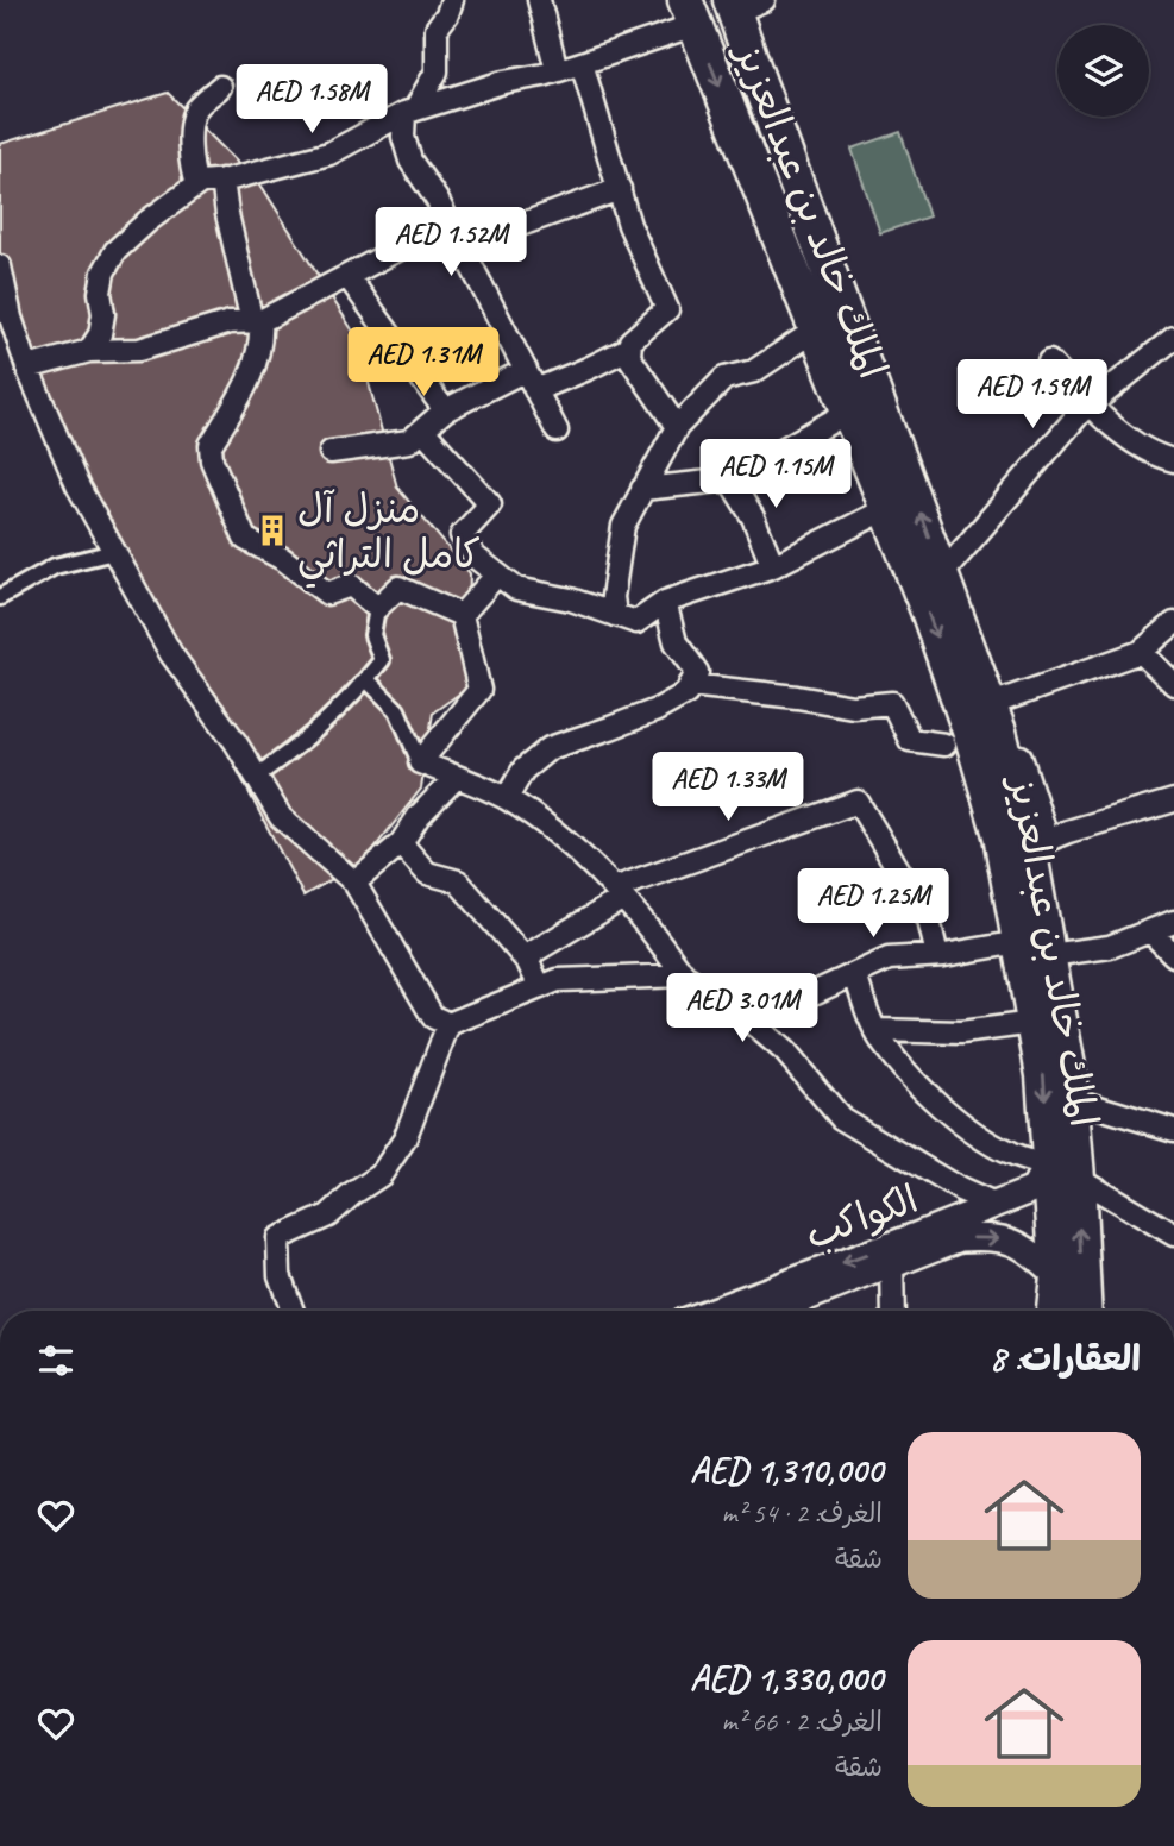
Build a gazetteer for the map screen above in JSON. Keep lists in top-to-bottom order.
{
  "streets": {
    "highway": ["الملك خالد بن عبدالعزيز"],
    "street": ["الكواكب"]
  },
  "crossings": [
    ["الملك خالد بن عبدالعزيز", "الكواكب"]
  ],
  "places": {
    "building": ["منزل آل كامل التراثي"]
  },
  "page": {
    "price": [
      "AED 1.58M",
      "AED 1.52M",
      "AED 1.31M",
      "AED 1.59M",
      "AED 1.15M",
      "AED 1.33M",
      "AED 1.25M",
      "AED 3.01M"
    ],
    "heading": "العقارات: 8",
    "list": [
      {
        "name": "AED 1,310,000",
        "note": "الغرف: 2 · 54 m² · شقة"
      },
      {
        "name": "AED 1,330,000",
        "note": "الغرف: 2 · 66 m² · شقة"
      }
    ]
  }
}
